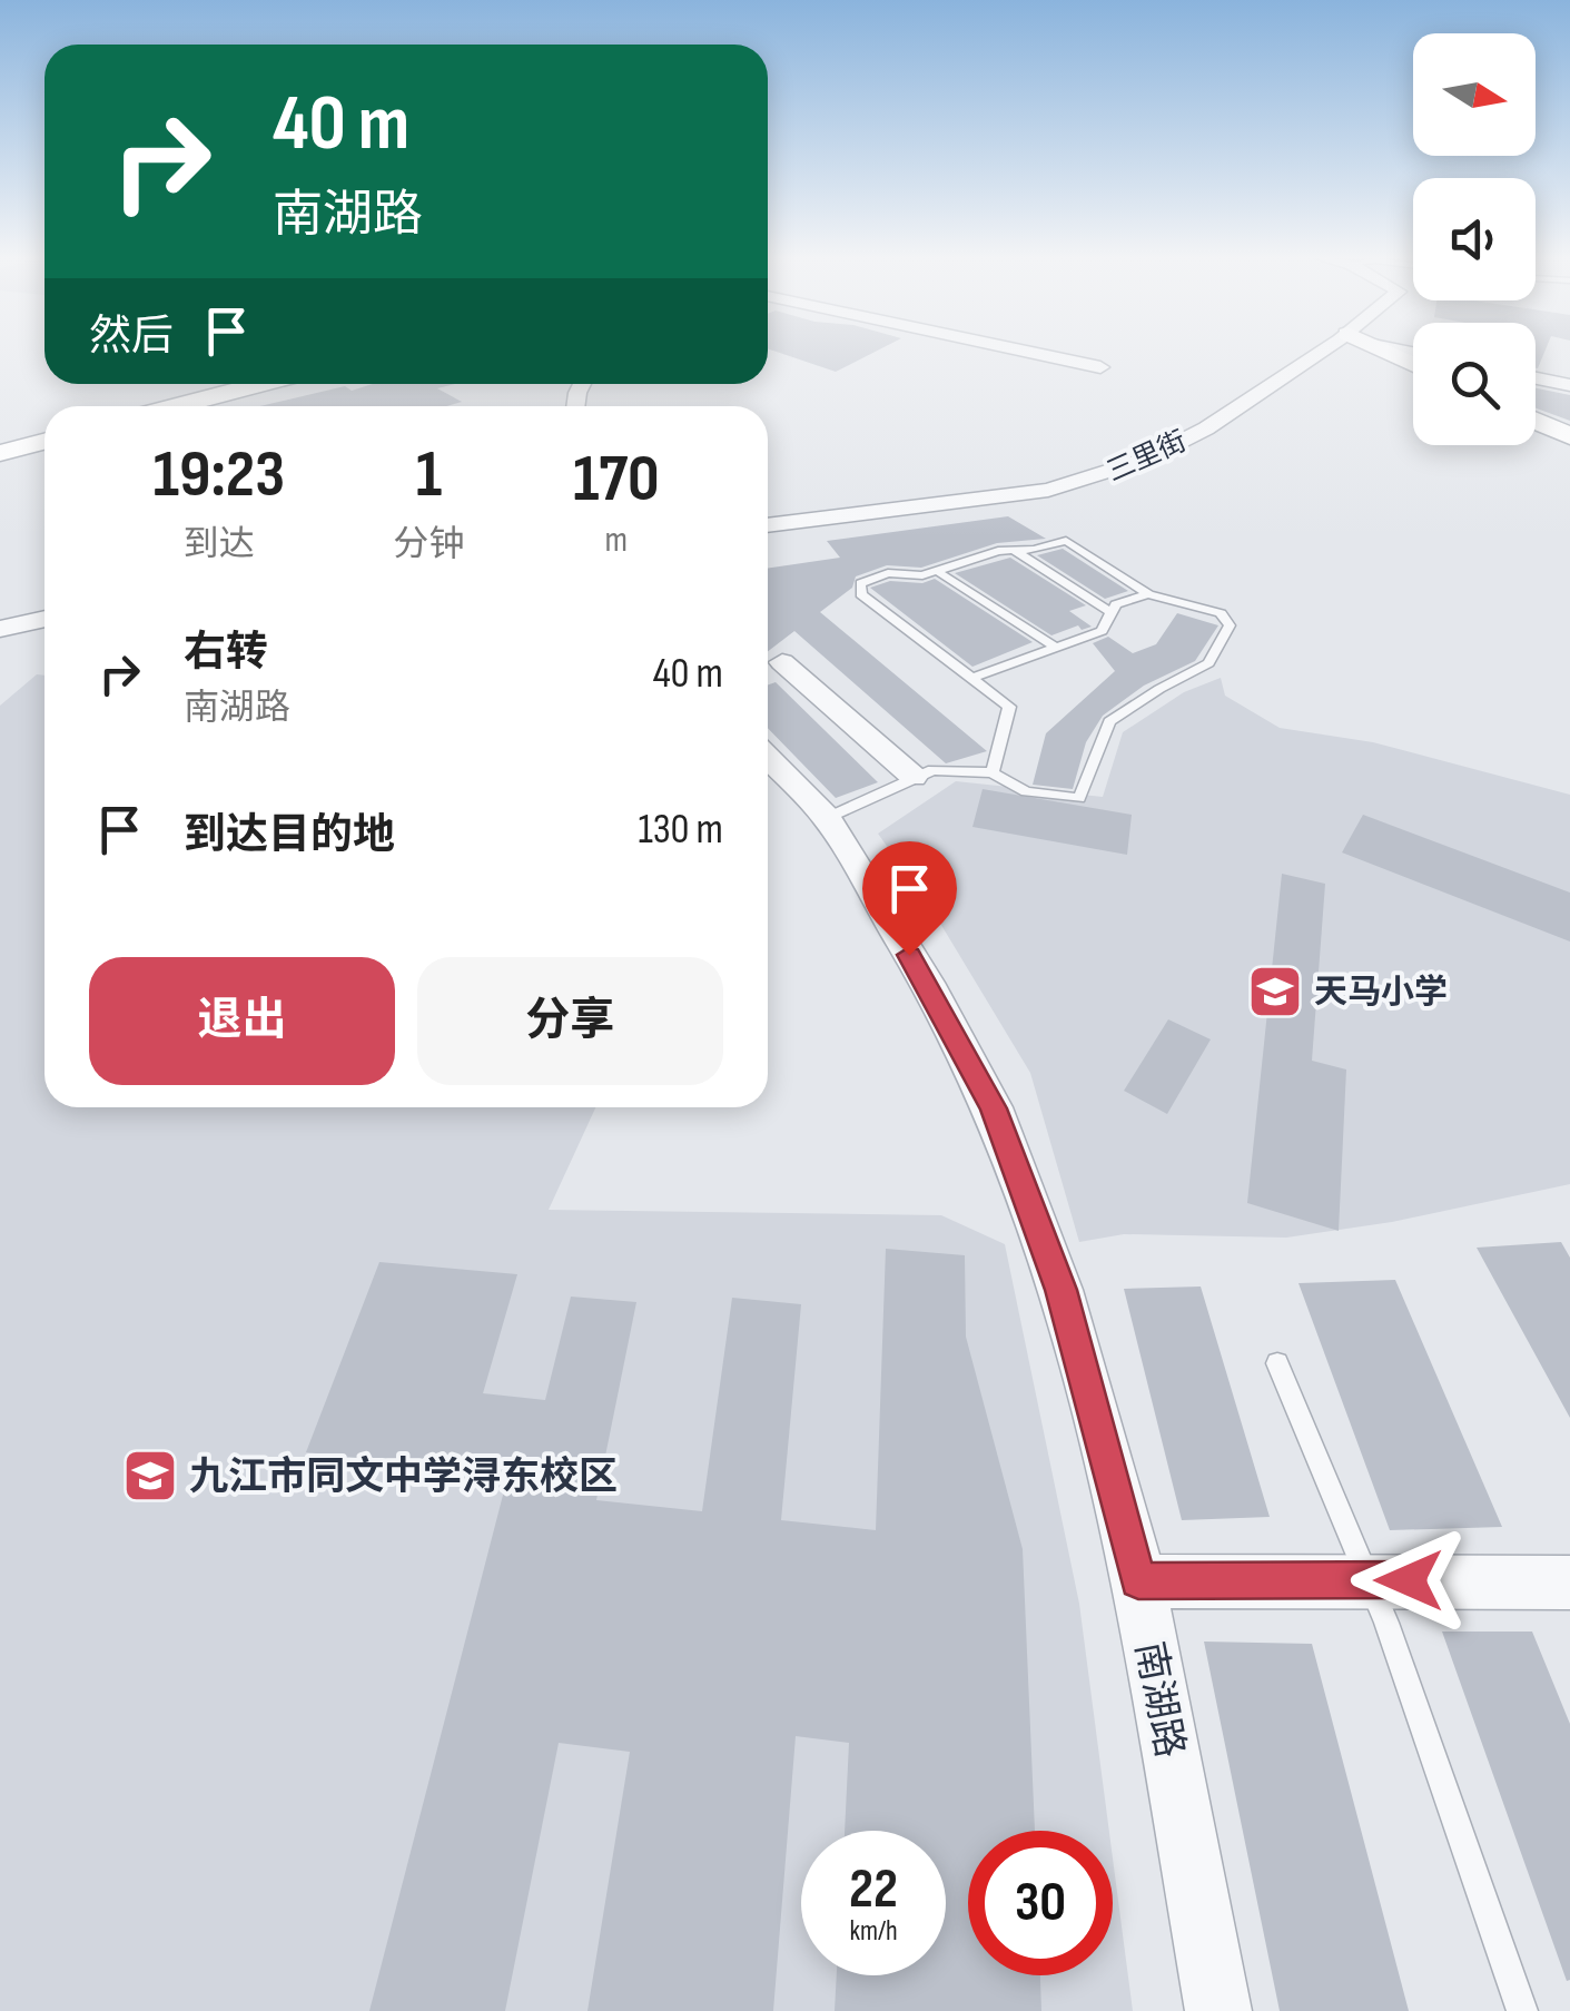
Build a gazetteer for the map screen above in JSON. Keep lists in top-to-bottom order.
{
  "streets": {
    "street": ["三里街", "南湖路"]
  },
  "places": {
    "school or university": ["天马小学", "九江市同文中学浔东校区"]
  },
  "north": "right",
  "page": {
    "turn": ["40 m", "南湖路"],
    "then": "然后",
    "eta": [
      "19:23",
      "到达",
      "1",
      "分钟",
      "170",
      "m"
    ],
    "list": [
      {
        "name": "右转",
        "note": "南湖路",
        "value": "40 m"
      },
      {
        "name": "到达目的地",
        "value": "130 m"
      }
    ],
    "buttons": ["退出", "分享"],
    "speed": "22 km/h",
    "limit": "30"
  }
}
